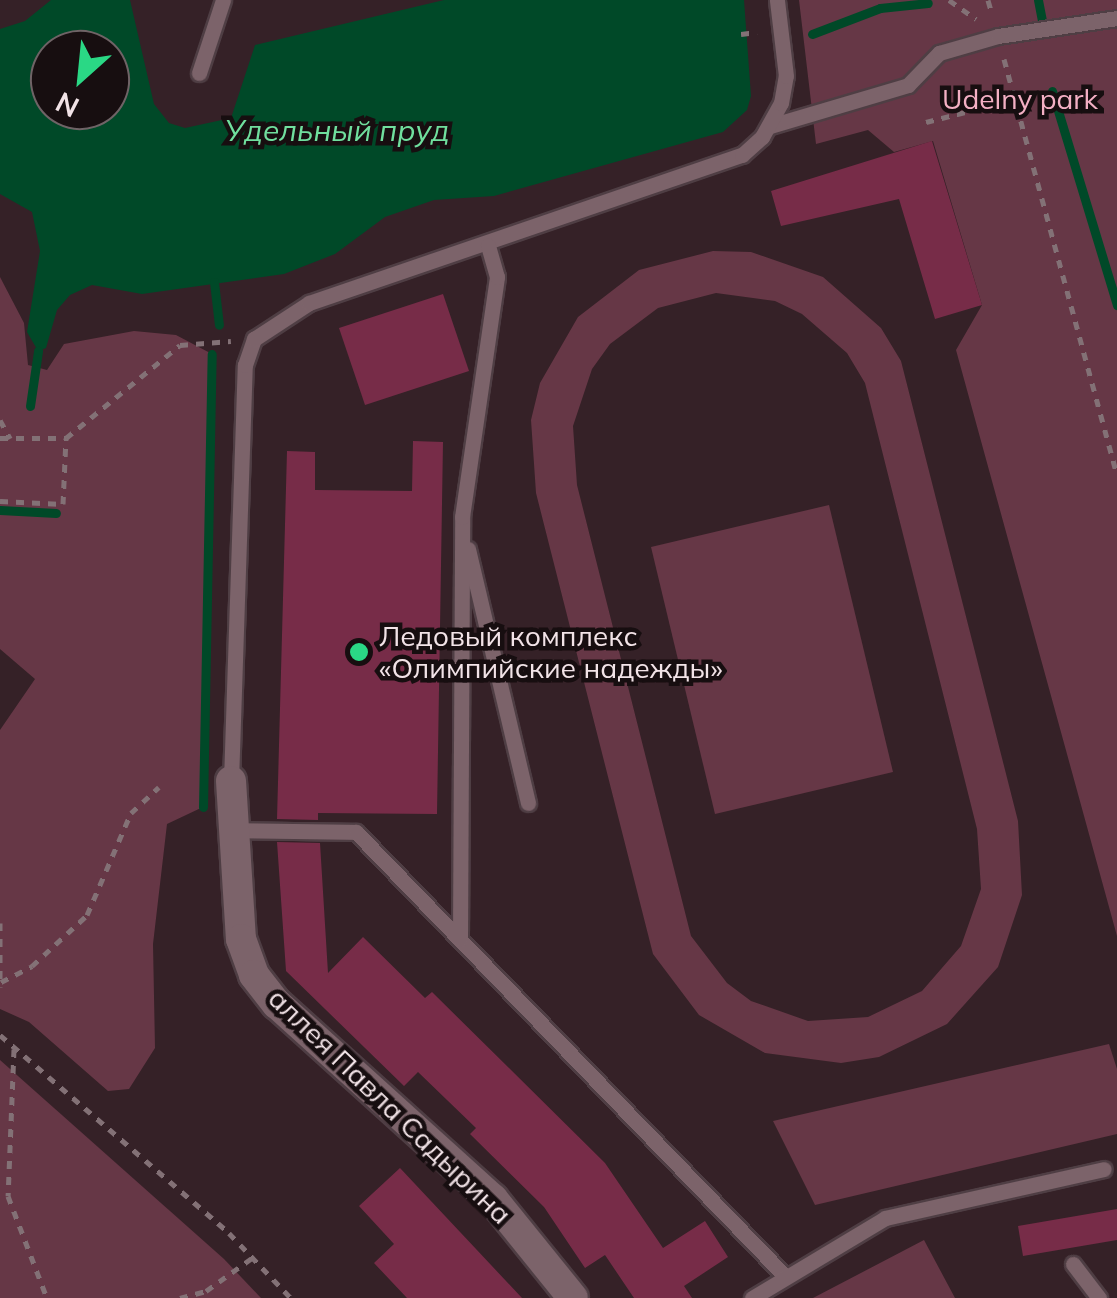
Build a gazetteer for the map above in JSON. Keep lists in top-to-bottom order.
{
  "streets": {
    "street": ["аллея Павла Садырина"]
  },
  "water": ["Удельный пруд"],
  "parks": ["Udelny park"],
  "places": ["Ледовый комплекс «Олимпийские надежды»"],
  "north": "bottom left"
}
